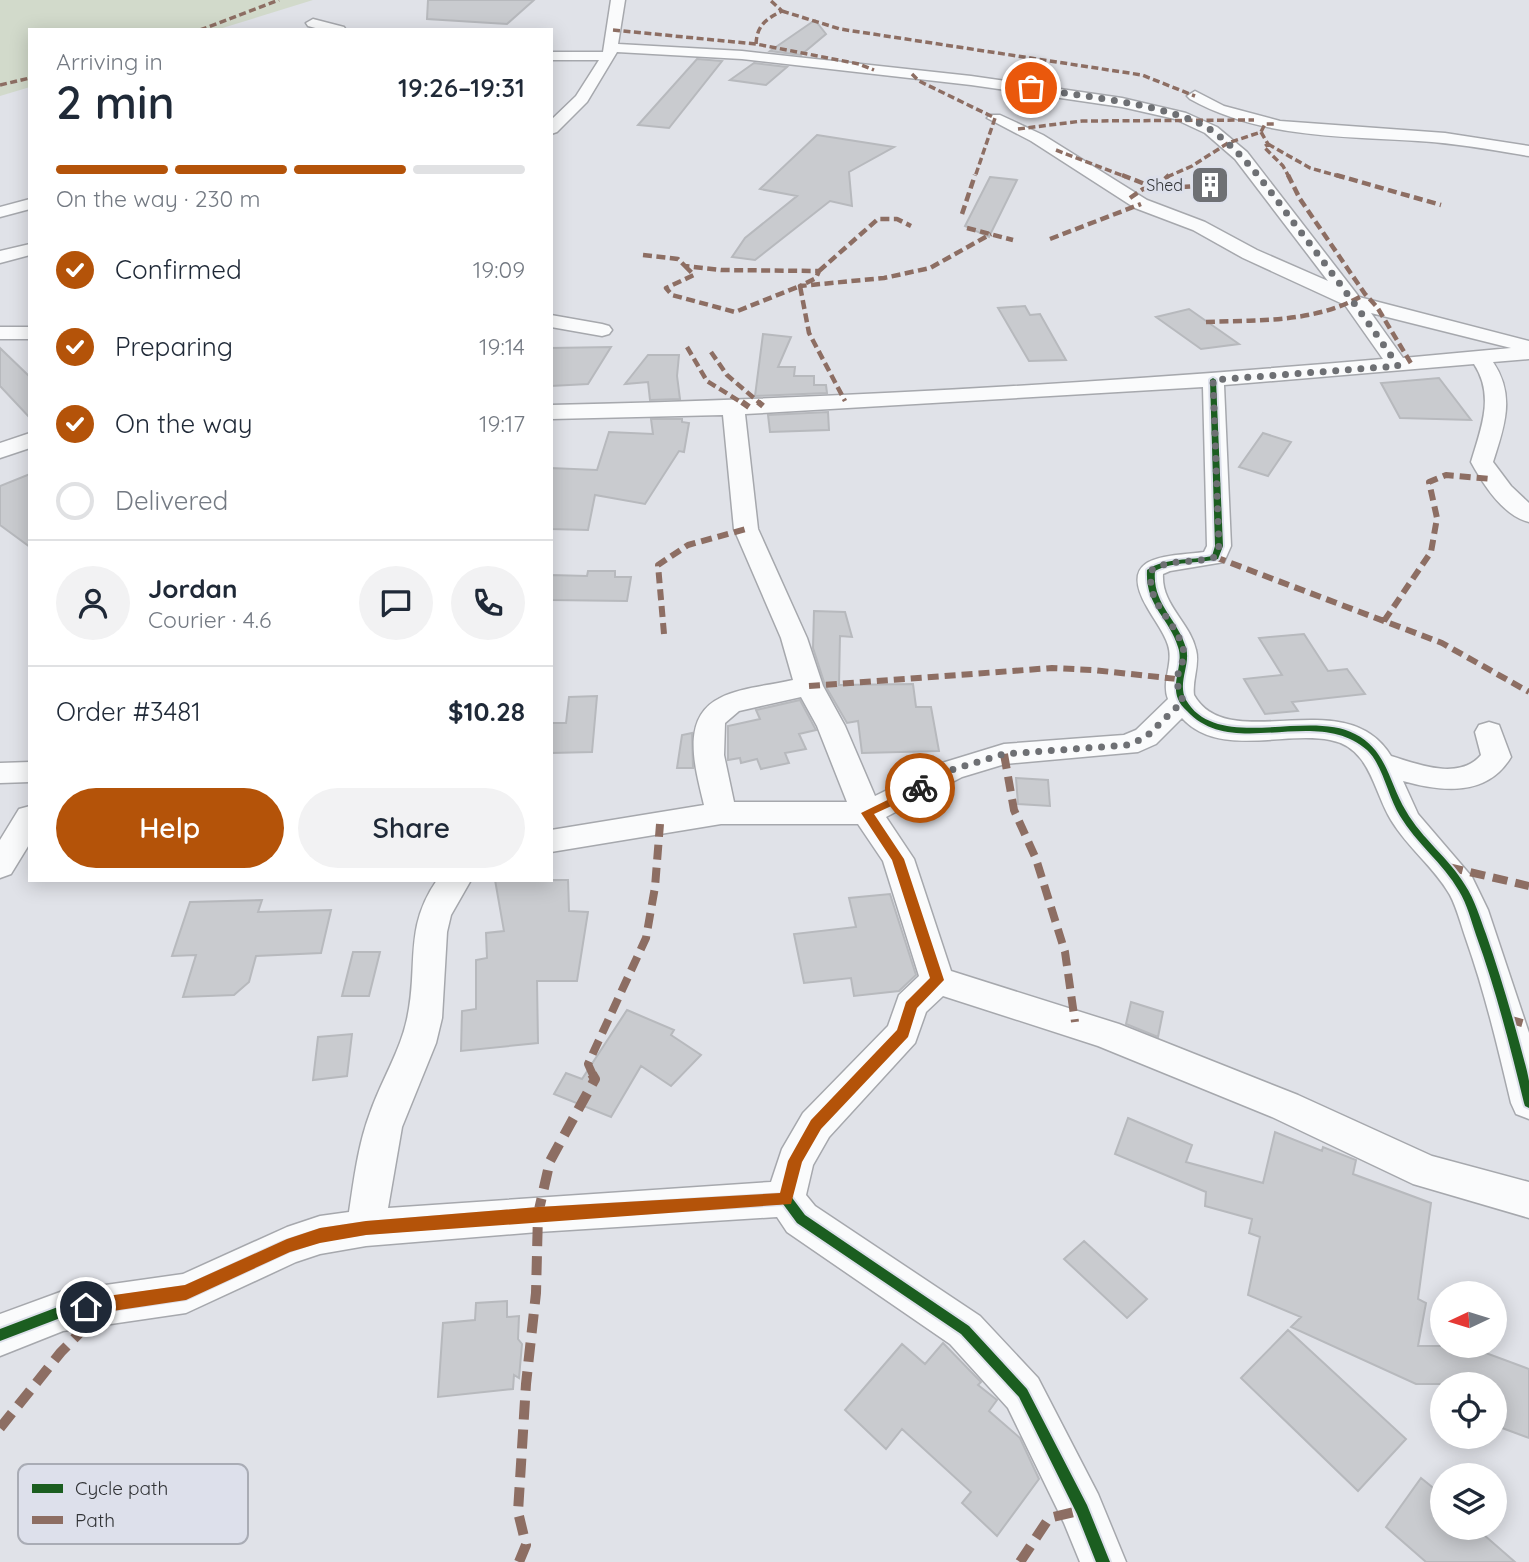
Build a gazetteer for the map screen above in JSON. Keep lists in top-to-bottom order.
{
  "places": {
    "building": ["Shed"]
  },
  "legend": ["Cycle path", "Path"],
  "north": "left",
  "page": {
    "heading": ["2 min", "Arriving in", "19:26–19:31"],
    "panel": [
      "Jordan",
      "Courier · 4.6",
      "Order #3481",
      "$10.28"
    ],
    "bar": "On the way · 230 m",
    "list": [
      ["Confirmed", "19:09"],
      ["Preparing", "19:14"],
      ["On the way", "19:17"],
      "Delivered"
    ],
    "buttons": ["Help", "Share"]
  }
}
